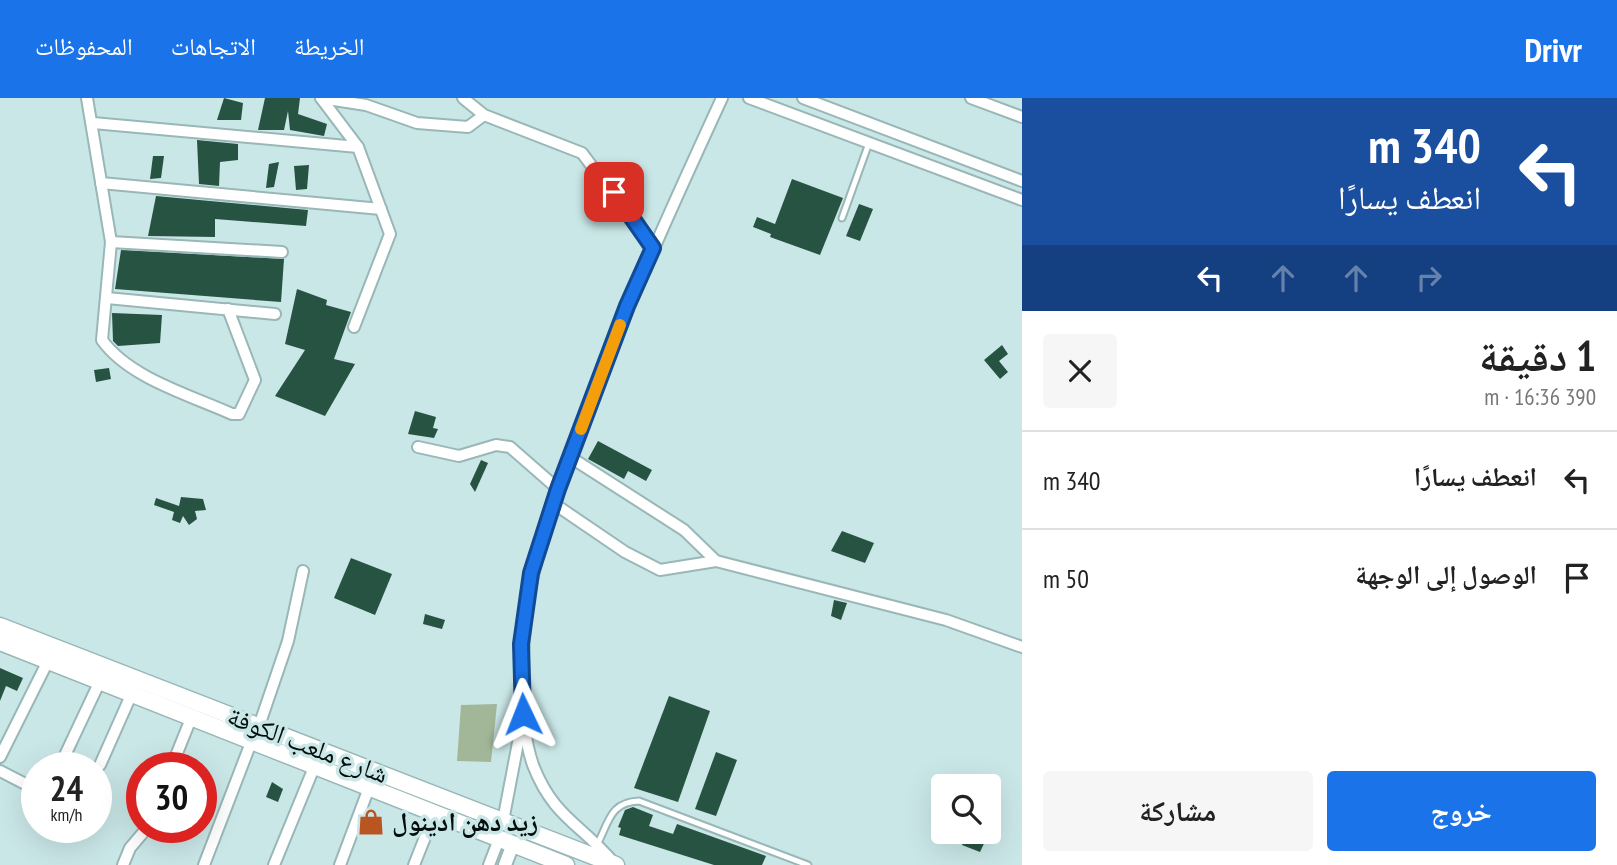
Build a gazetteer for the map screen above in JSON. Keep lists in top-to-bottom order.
{
  "streets": {
    "main road": ["شارع ملعب الكوفة"]
  },
  "places": {
    "shop": ["زيد دهن ادينول"]
  },
  "page": {
    "header": "Drivr",
    "nav": ["الخريطة", "الاتجاهات", "المحفوظات"],
    "turn": ["340 m", "انعطف يسارًا"],
    "heading": ["1 دقيقة", "390 m · 16:36"],
    "list": [
      {
        "name": "انعطف يسارًا",
        "value": "340 m"
      },
      {
        "name": "الوصول إلى الوجهة",
        "value": "50 m"
      }
    ],
    "speed": "24 km/h",
    "limit": "30",
    "buttons": ["خروج", "مشاركة"]
  }
}
